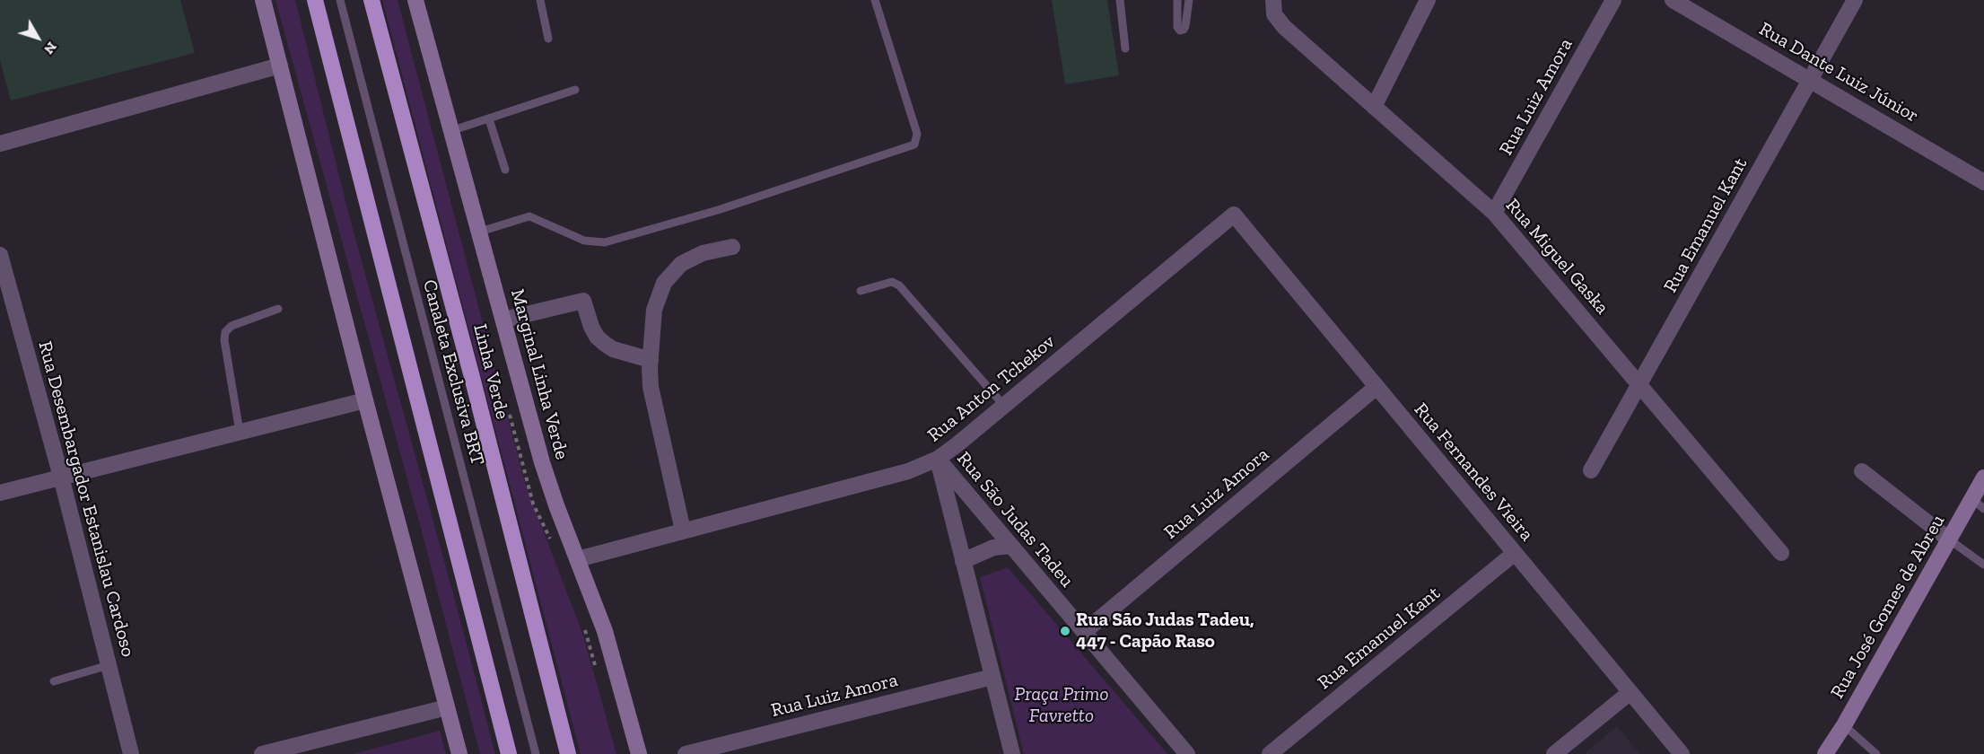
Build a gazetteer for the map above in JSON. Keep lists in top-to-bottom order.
{
  "streets": {
    "highway": ["Linha Verde"],
    "main road": ["Marginal Linha Verde", "Rua José Gomes de Abreu"],
    "street": [
      "Rua Dante Luiz Júnior",
      "Rua Luiz Amora",
      "Rua Emanuel Kant",
      "Rua Miguel Gaska",
      "Rua Anton Tchekov",
      "Rua Fernandes Vieira",
      "Rua Desembargador Estanislau Cardoso",
      "Rua São Judas Tadeu"
    ],
    "lane": ["Canaleta Exclusiva BRT"]
  },
  "crossings": [
    ["Rua Dante Luiz Júnior", "Rua Emanuel Kant"],
    ["Rua Luiz Amora", "Rua Miguel Gaska"],
    ["Rua Luiz Amora", "Rua Fernandes Vieira"],
    ["Rua Luiz Amora", "Rua São Judas Tadeu"],
    ["Rua Emanuel Kant", "Rua Miguel Gaska"],
    ["Rua Emanuel Kant", "Rua Fernandes Vieira"],
    ["Marginal Linha Verde", "Rua Anton Tchekov"],
    ["Rua Anton Tchekov", "Rua Fernandes Vieira"],
    ["Rua Anton Tchekov", "Rua São Judas Tadeu"]
  ],
  "parks": ["Praça Primo Favretto"],
  "places": ["Rua São Judas Tadeu, 447 - Capão Raso"],
  "north": "bottom right"
}
